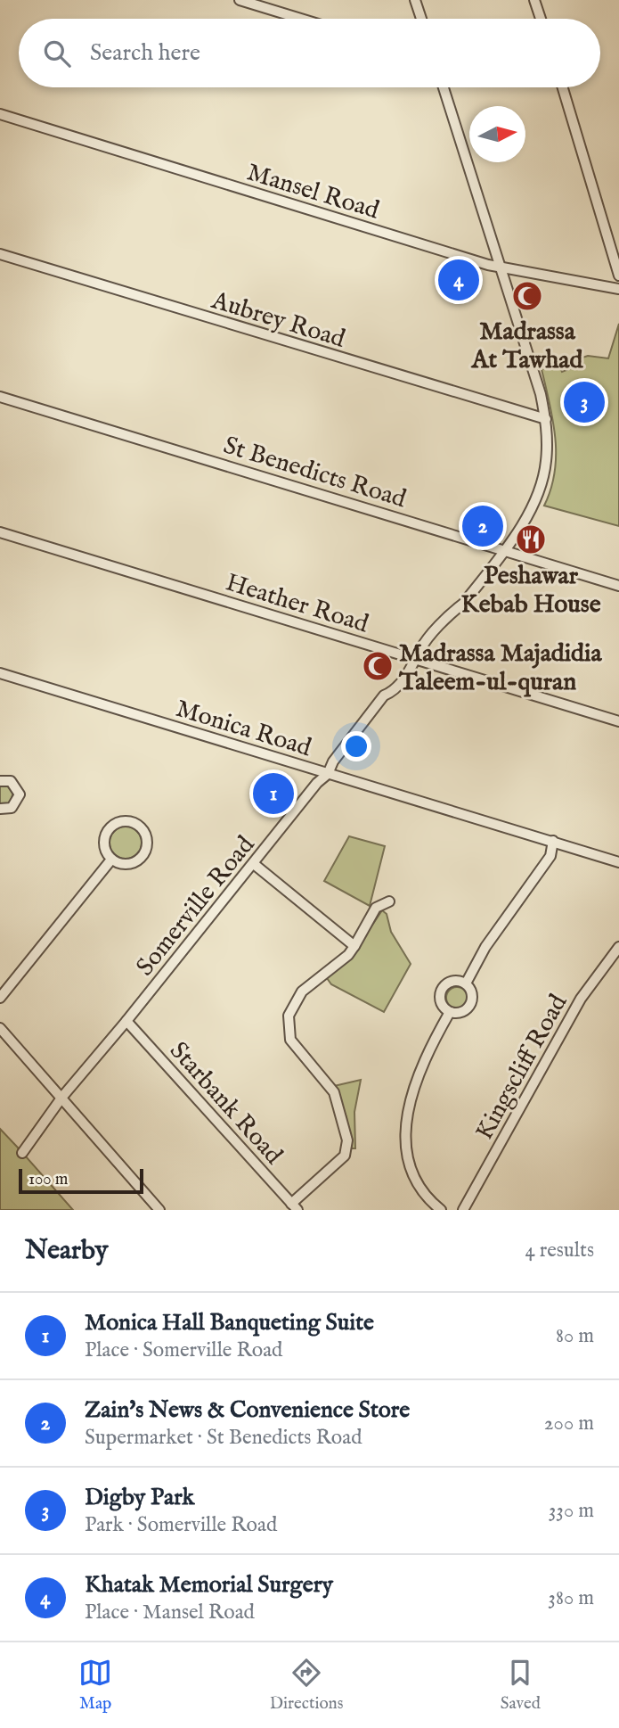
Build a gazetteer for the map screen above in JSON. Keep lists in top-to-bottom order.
{
  "streets": {
    "street": [
      "Mansel Road",
      "Aubrey Road",
      "St Benedicts Road",
      "Heather Road",
      "Monica Road",
      "Somerville Road",
      "Kingscliff Road",
      "Starbank Road"
    ]
  },
  "crossings": [
    ["Mansel Road", "Somerville Road"],
    ["Aubrey Road", "Somerville Road"],
    ["St Benedicts Road", "Somerville Road"],
    ["Heather Road", "Somerville Road"],
    ["Monica Road", "Somerville Road"],
    ["Somerville Road", "Starbank Road"]
  ],
  "places": {
    "mosque": ["Madrassa At Tawhad", "Madrassa Majadidia Taleem-ul-quran"],
    "restaurant": ["Peshawar Kebab House"]
  },
  "scale_bar": "100 m",
  "north": "right",
  "page": {
    "search": "Search here",
    "pins": [
      "4",
      "3",
      "2",
      "1"
    ],
    "scale": "100 m",
    "heading": ["Nearby", "4 results"],
    "list": [
      {
        "mark": "1",
        "name": "Monica Hall Banqueting Suite",
        "note": "Place · Somerville Road",
        "value": "80 m"
      },
      {
        "mark": "2",
        "name": "Zain's News & Convenience Store",
        "note": "Supermarket · St Benedicts Road",
        "value": "200 m"
      },
      {
        "mark": "3",
        "name": "Digby Park",
        "note": "Park · Somerville Road",
        "value": "330 m"
      },
      {
        "mark": "4",
        "name": "Khatak Memorial Surgery",
        "note": "Place · Mansel Road",
        "value": "380 m"
      }
    ],
    "nav": ["Map", "Directions", "Saved"]
  }
}
